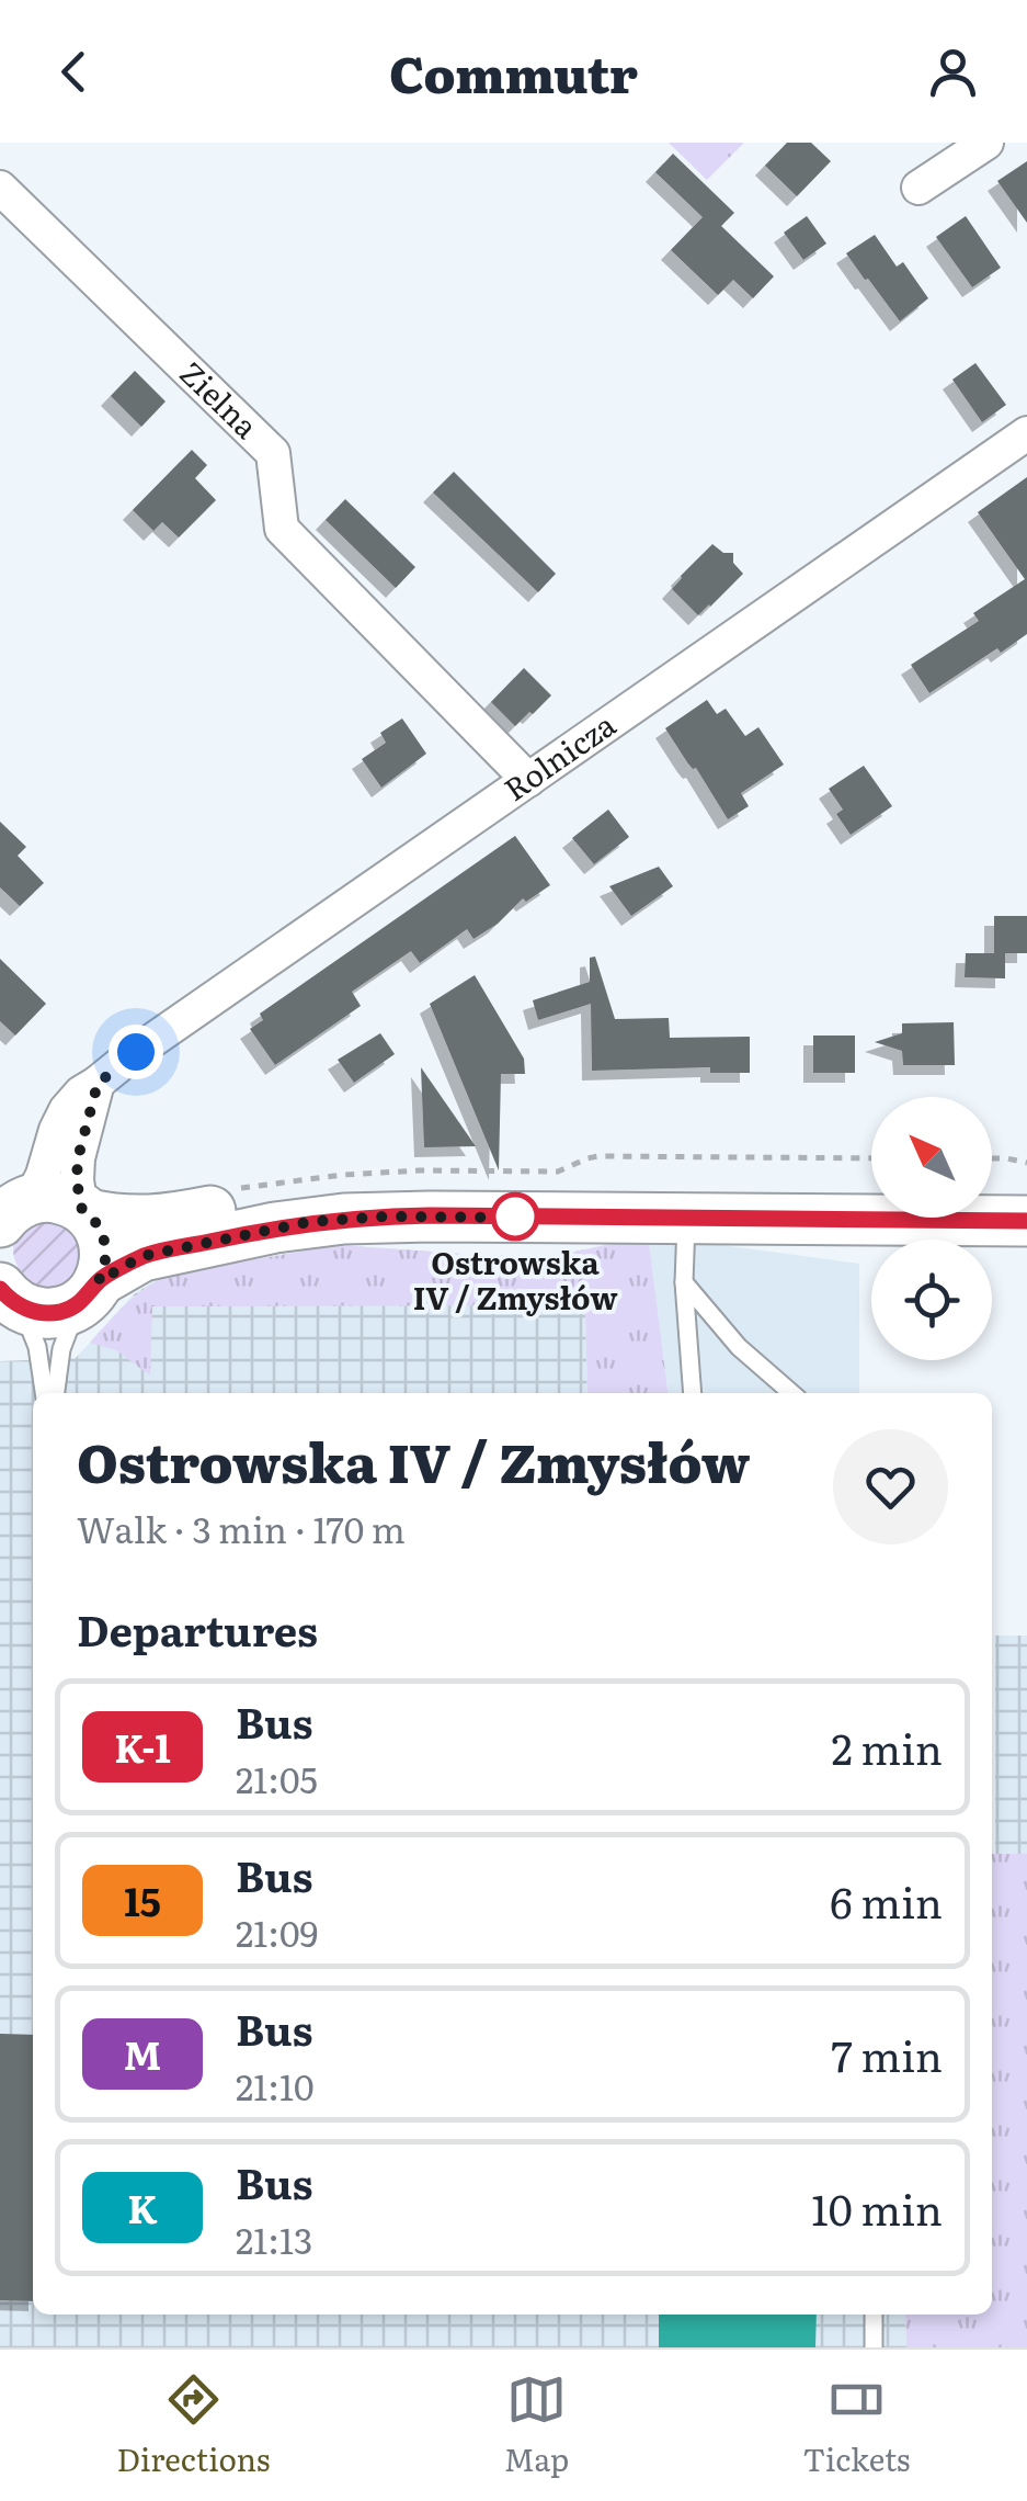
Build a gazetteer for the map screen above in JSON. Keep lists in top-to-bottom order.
{
  "streets": {
    "street": ["Zielna", "Rolnicza"]
  },
  "crossings": [
    ["Zielna", "Rolnicza"]
  ],
  "places": ["Ostrowska IV / Zmysłów"],
  "lines": ["bus line K-1"],
  "north": "top left",
  "page": {
    "header": "Commutr",
    "heading": [
      ["Ostrowska IV / Zmysłów", "Walk · 3 min · 170 m"],
      "Departures"
    ],
    "list": [
      {
        "mark": "K-1",
        "name": "Bus",
        "note": "21:05",
        "value": "2 min"
      },
      {
        "mark": "15",
        "name": "Bus",
        "note": "21:09",
        "value": "6 min"
      },
      {
        "mark": "M",
        "name": "Bus",
        "note": "21:10",
        "value": "7 min"
      },
      {
        "mark": "K",
        "name": "Bus",
        "note": "21:13",
        "value": "10 min"
      }
    ],
    "tabs": ["Directions", "Map", "Tickets"]
  }
}
